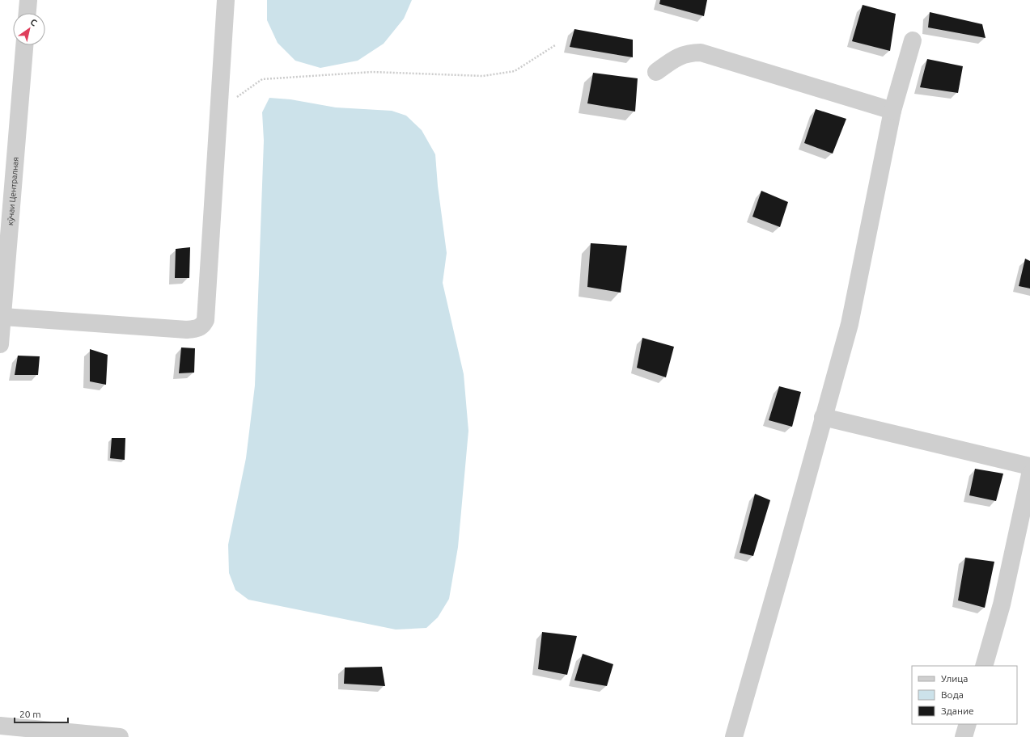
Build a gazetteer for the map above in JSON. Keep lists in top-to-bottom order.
{
  "streets": {
    "street": ["кӯчаи Централная"]
  },
  "legend": ["Улица", "Вода", "Здание"],
  "scale_bar": "20 m",
  "north": "top right"
}
